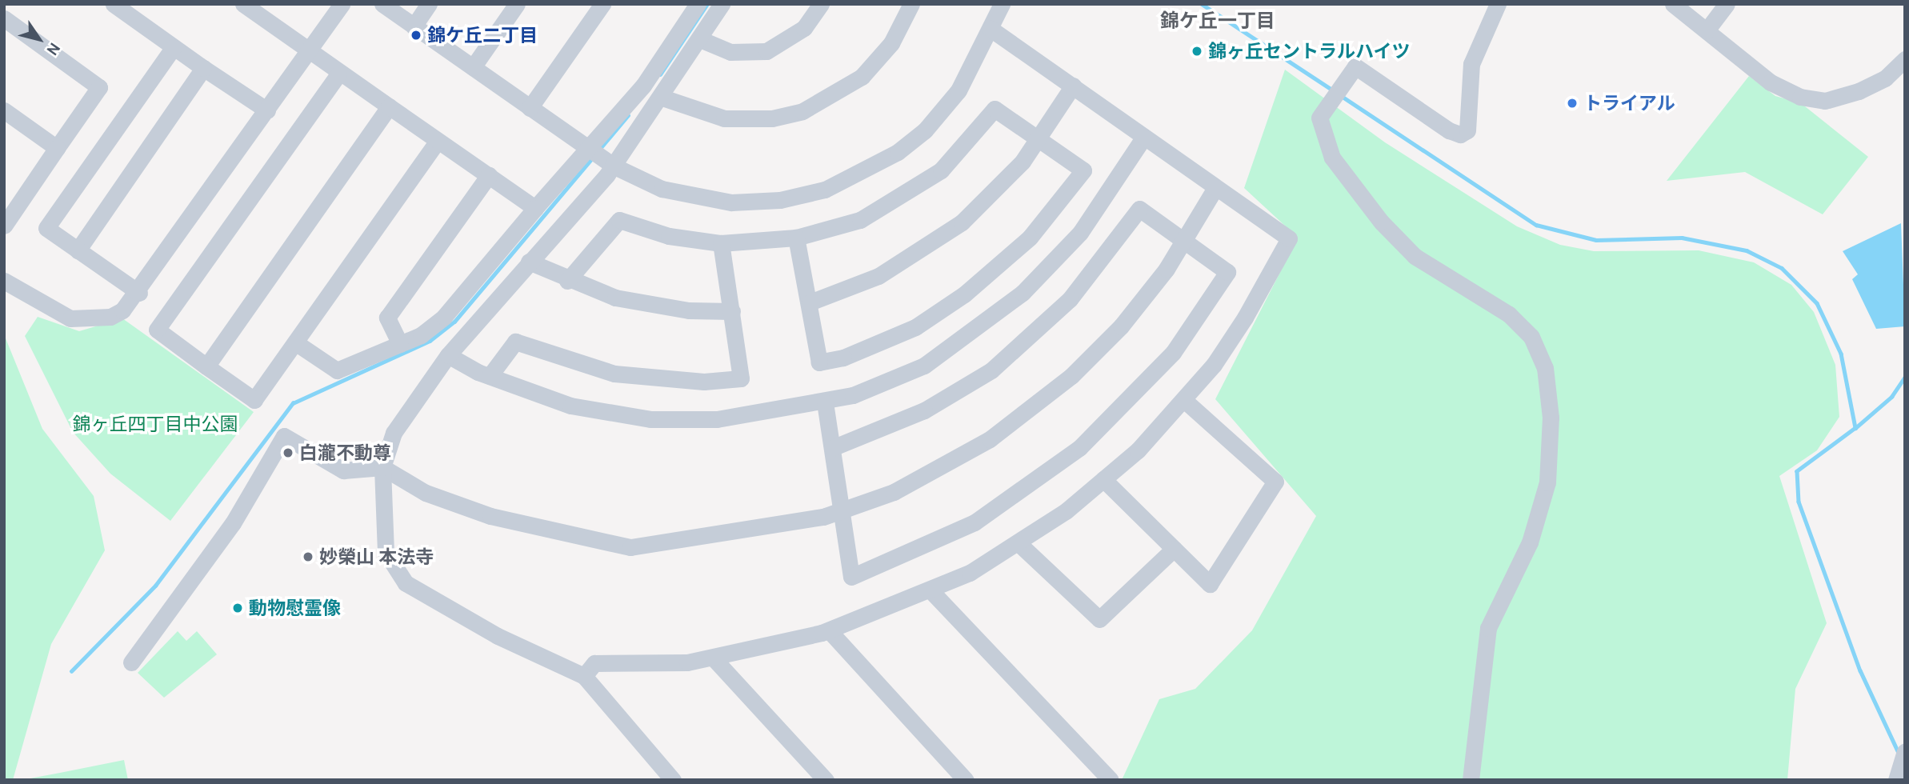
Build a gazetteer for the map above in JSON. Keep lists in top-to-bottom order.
{
  "districts": ["錦ケ丘一丁目"],
  "parks": ["錦ヶ丘四丁目中公園"],
  "places": [
    "錦ケ丘二丁目",
    "錦ヶ丘セントラルハイツ",
    "トライアル",
    "白瀧不動尊",
    "妙榮山 本法寺",
    "動物慰霊像"
  ],
  "north": "bottom right"
}
